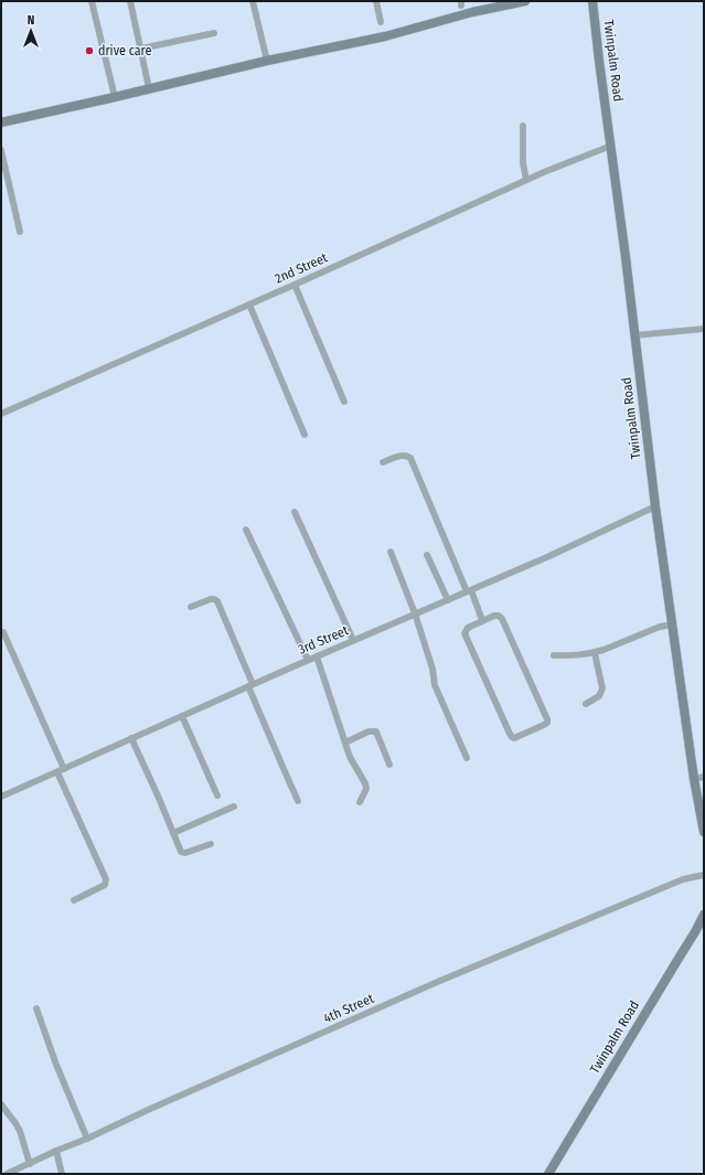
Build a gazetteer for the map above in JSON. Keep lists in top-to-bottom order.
{
  "streets": {
    "main road": ["Twinpalm Road"],
    "street": ["2nd Street", "3rd Street", "4th Street"]
  },
  "crossings": [
    ["Twinpalm Road", "2nd Street"],
    ["Twinpalm Road", "3rd Street"]
  ],
  "places": ["drive care"],
  "north": "top"
}
